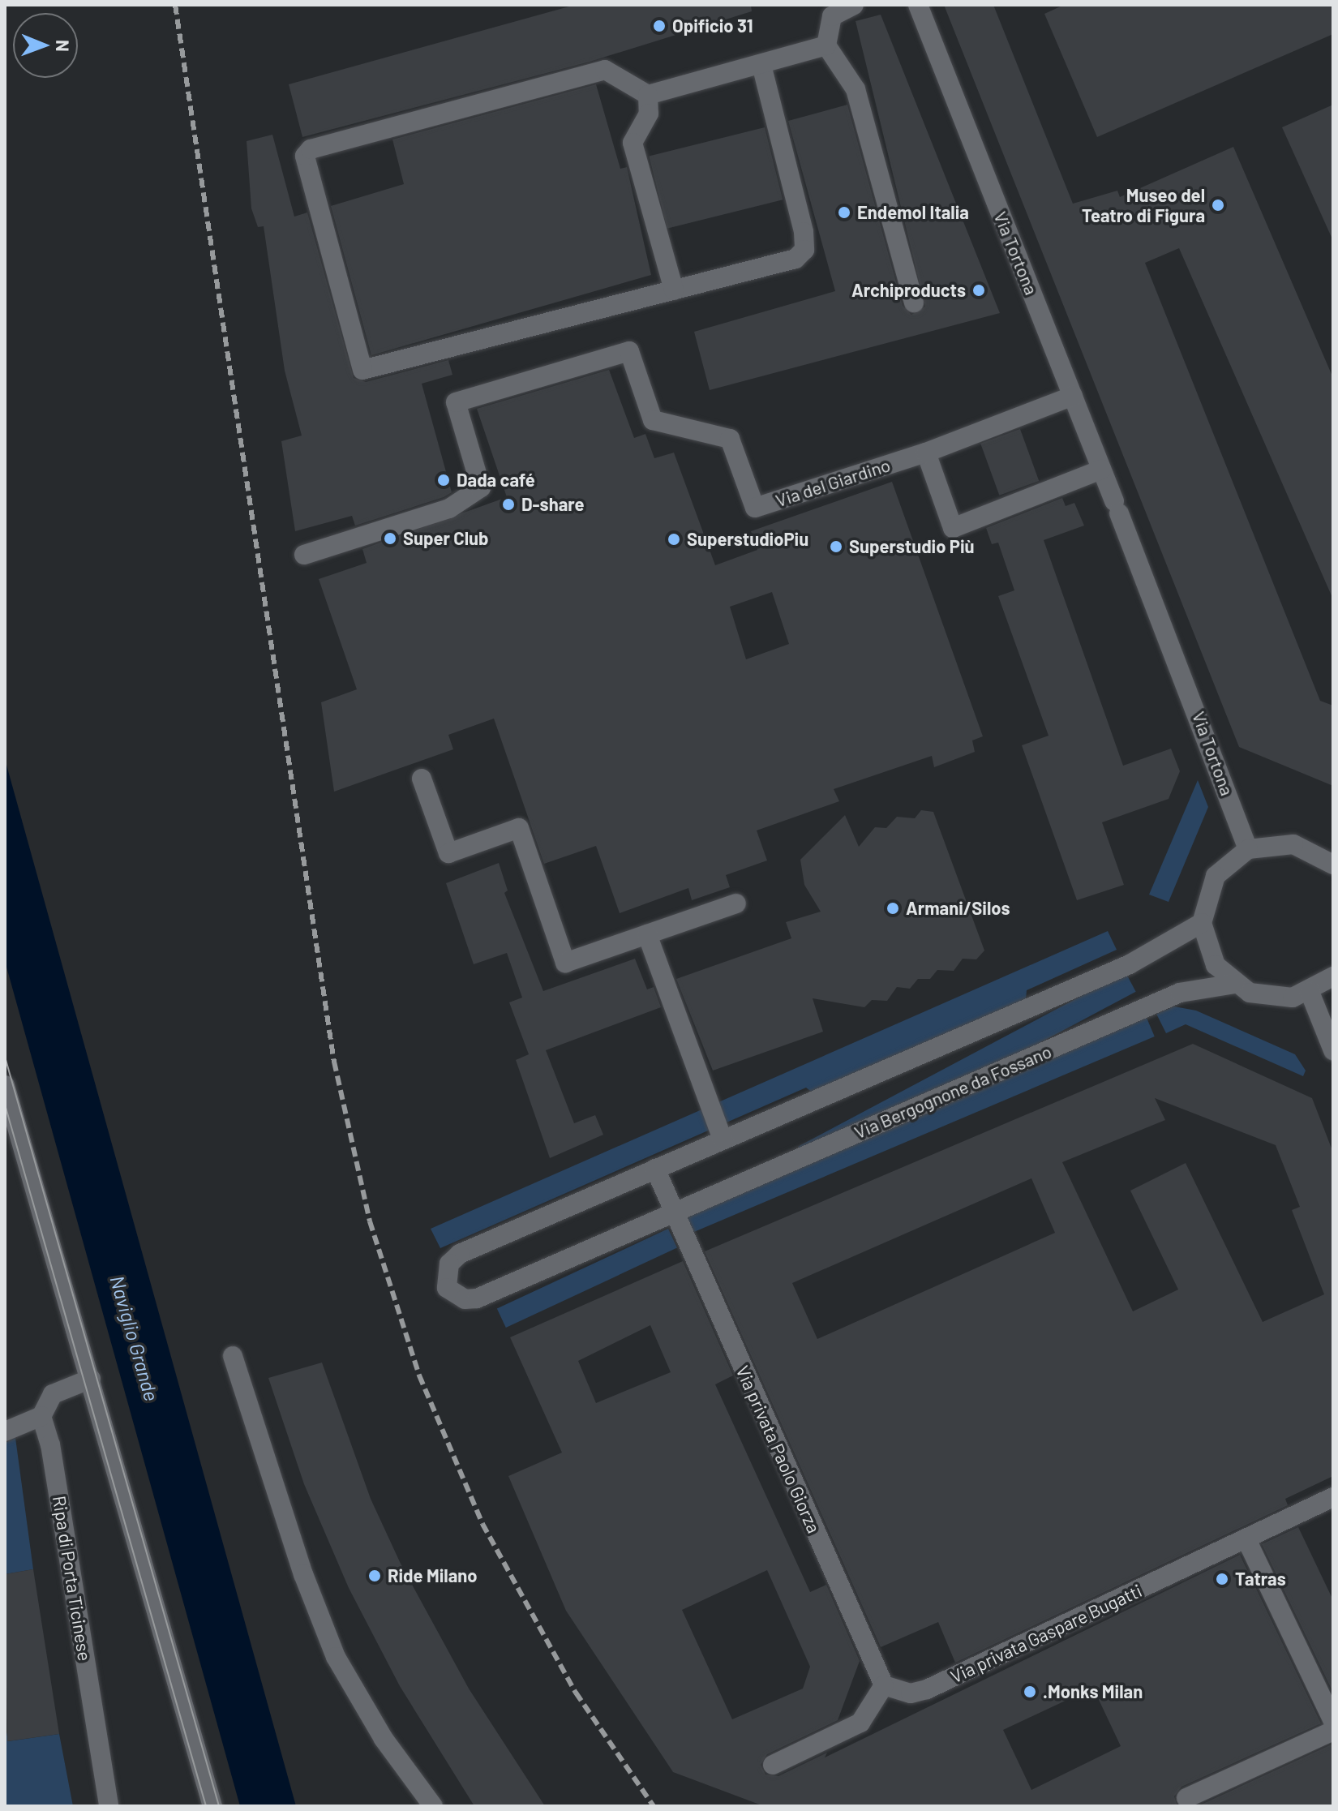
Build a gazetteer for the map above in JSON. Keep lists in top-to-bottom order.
{
  "streets": {
    "street": [
      "Via Tortona",
      "Via del Giardino",
      "Via Bergognone da Fossano",
      "Via privata Paolo Giorza",
      "Ripa di Porta Ticinese",
      "Via privata Gaspare Bugatti"
    ]
  },
  "crossings": [
    ["Via Tortona", "Via del Giardino"],
    ["Via Bergognone da Fossano", "Via privata Paolo Giorza"],
    ["Via privata Paolo Giorza", "Via privata Gaspare Bugatti"]
  ],
  "water": ["Naviglio Grande"],
  "places": [
    "Opificio 31",
    "Museo del Teatro di Figura",
    "Endemol Italia",
    "Archiproducts",
    "Dada café",
    "D-share",
    "Super Club",
    "SuperstudioPiu",
    "Superstudio Più",
    "Armani/Silos",
    "Ride Milano",
    "Tatras",
    ".Monks Milan"
  ],
  "north": "right"
}
